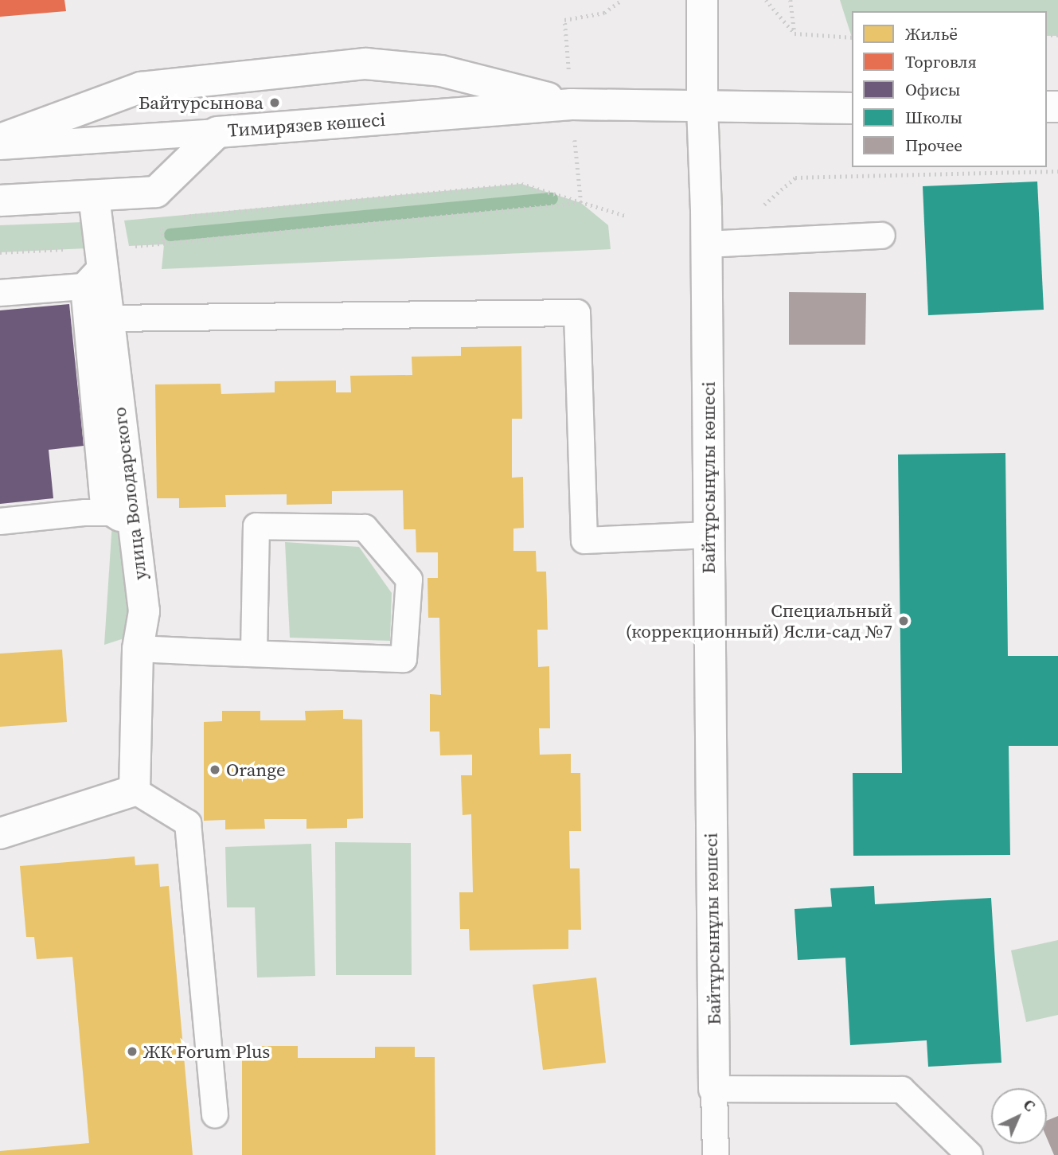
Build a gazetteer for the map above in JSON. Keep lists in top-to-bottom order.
{
  "streets": {
    "street": ["Тимирязев көшесі", "Байтұрсынұлы көшесі", "улица Володарского"]
  },
  "crossings": [
    ["Тимирязев көшесі", "Байтұрсынұлы көшесі"],
    ["Тимирязев көшесі", "улица Володарского"]
  ],
  "places": [
    "Байтурсынова",
    "Специальный (коррекционный) Ясли-сад №7",
    "Orange",
    "ЖК Forum Plus"
  ],
  "legend": [
    "Жильё",
    "Торговля",
    "Офисы",
    "Школы",
    "Прочее"
  ],
  "north": "top right"
}
